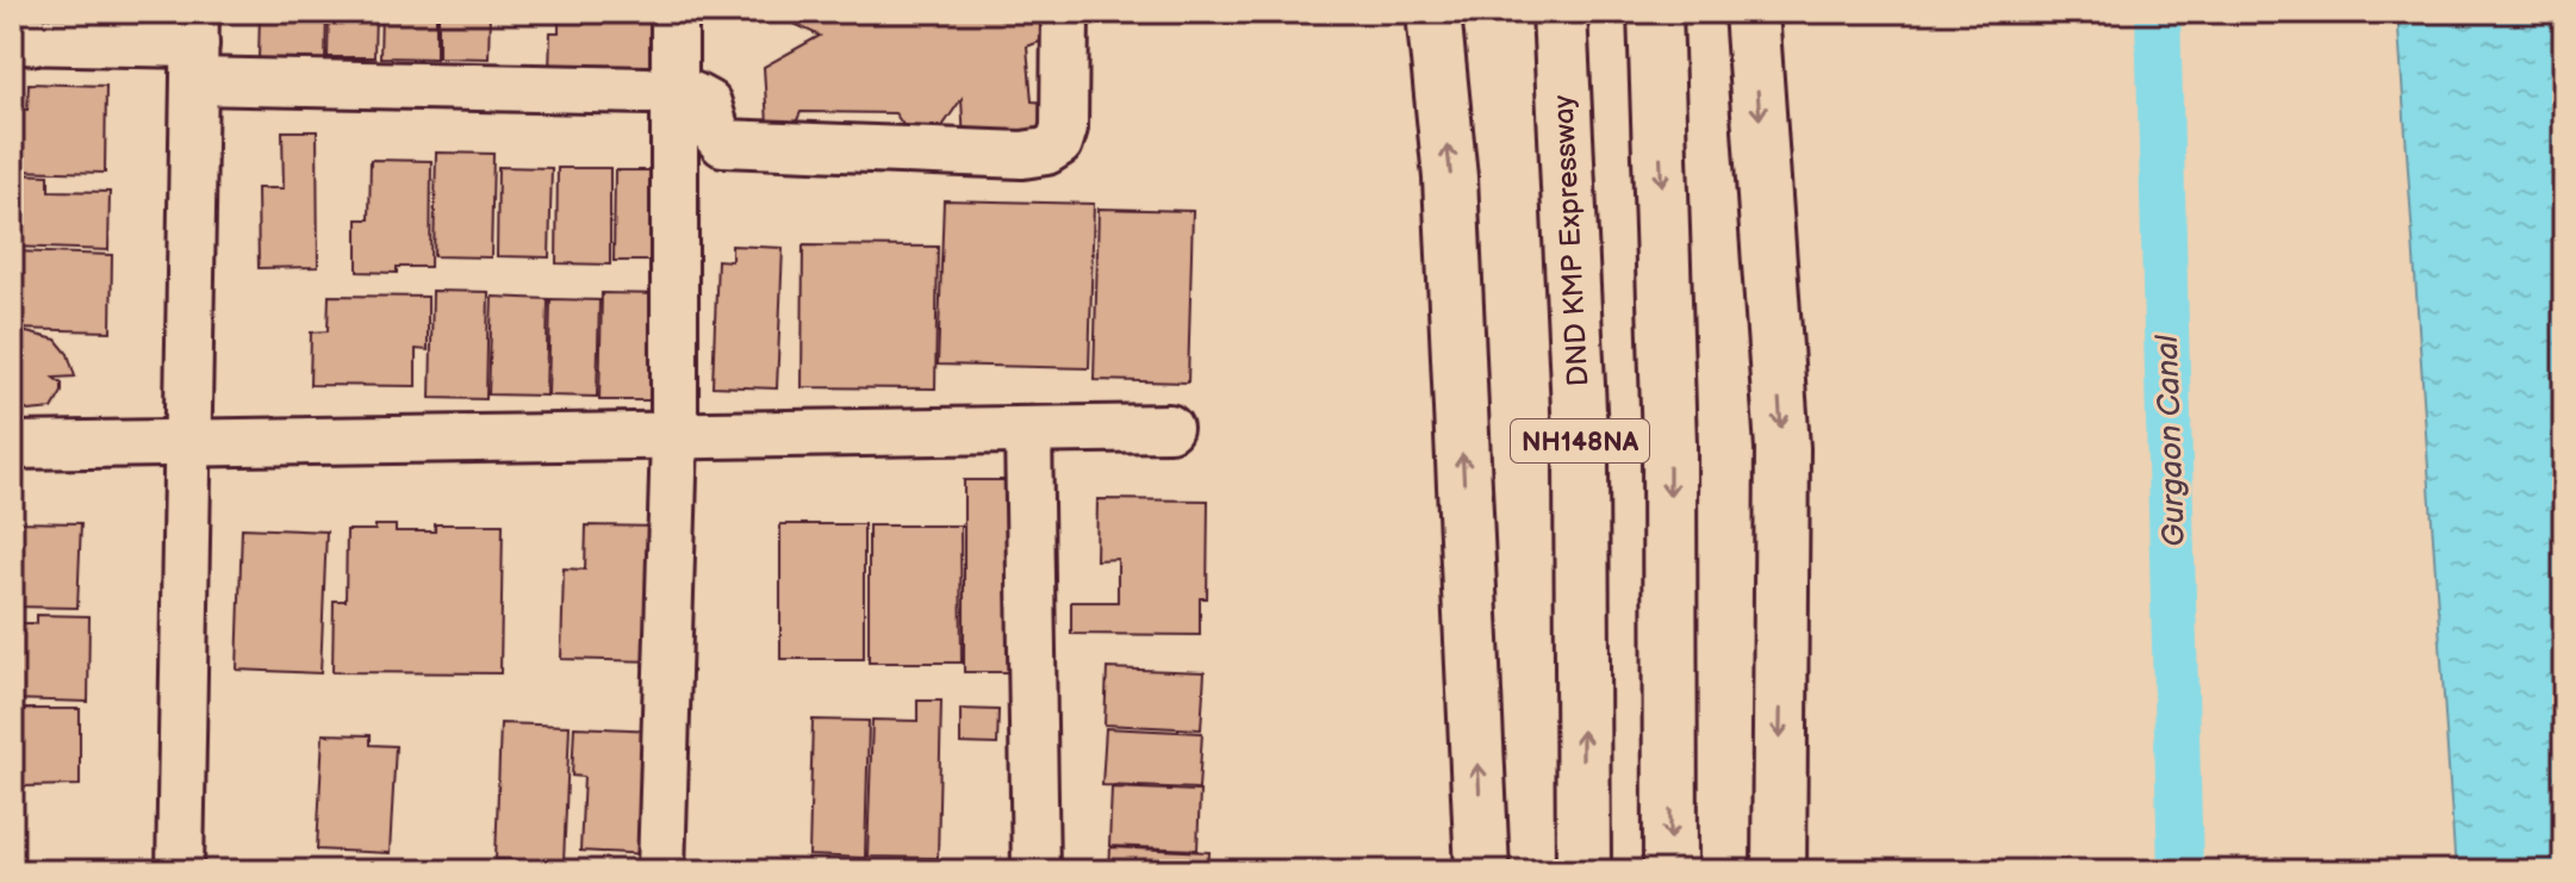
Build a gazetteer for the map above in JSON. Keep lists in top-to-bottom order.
{
  "streets": {
    "main road": ["DND KMP Expressway", "NH148NA"]
  },
  "water": ["Gurgaon Canal"]
}
